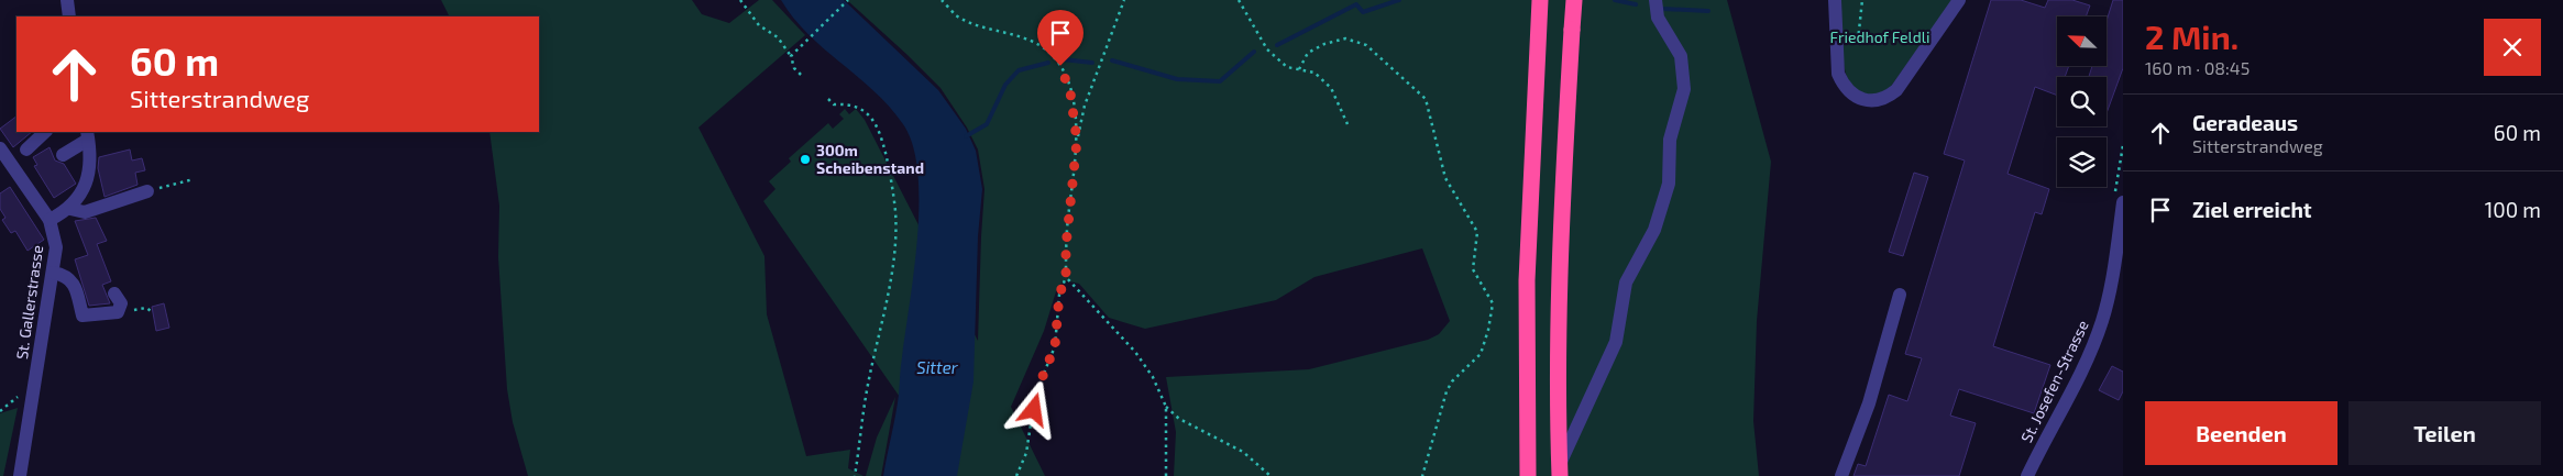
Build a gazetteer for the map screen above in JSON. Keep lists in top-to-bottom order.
{
  "streets": {
    "street": ["St. Gallerstrasse", "St. Josefen-Strasse"]
  },
  "water": ["Sitter"],
  "parks": ["Friedhof Feldli"],
  "places": ["300m Scheibenstand"],
  "north": "top left",
  "page": {
    "heading": ["2 Min.", "160 m · 08:45"],
    "turn": ["60 m", "Sitterstrandweg"],
    "list": [
      {
        "name": "Geradeaus",
        "note": "Sitterstrandweg",
        "value": "60 m"
      },
      {
        "name": "Ziel erreicht",
        "value": "100 m"
      }
    ],
    "buttons": ["Beenden", "Teilen"]
  }
}
